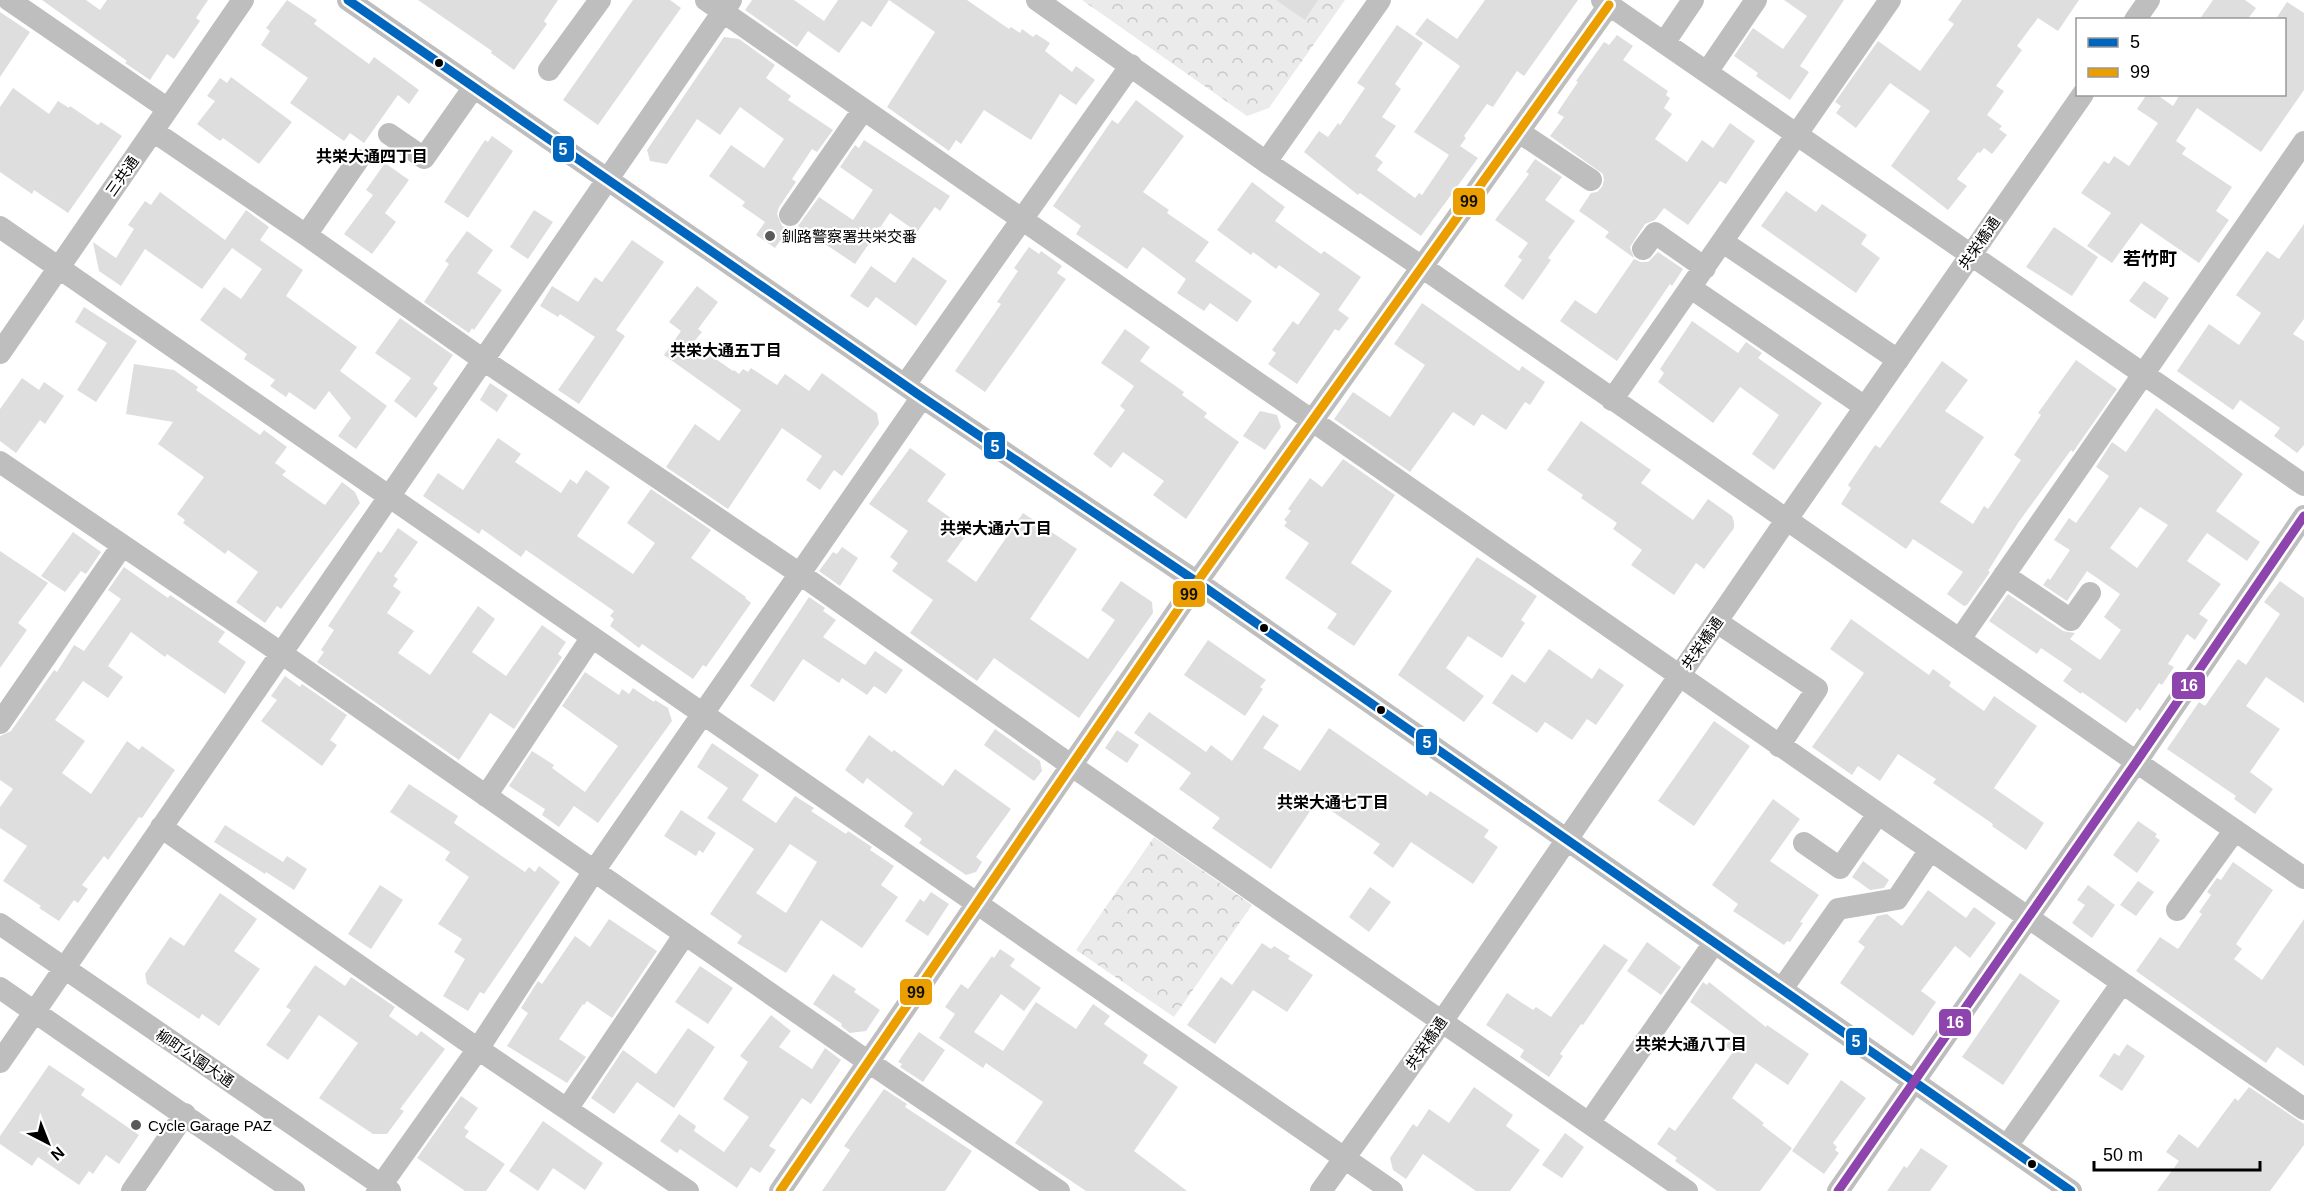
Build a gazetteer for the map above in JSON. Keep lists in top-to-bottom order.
{
  "streets": {
    "street": ["三共通", "共栄橋通", "柳町公園大通"]
  },
  "districts": [
    "共栄大通四丁目",
    "若竹町",
    "共栄大通五丁目",
    "共栄大通六丁目",
    "共栄大通七丁目",
    "共栄大通八丁目"
  ],
  "places": ["釧路警察署共栄交番", "Cycle Garage PAZ"],
  "lines": ["transit line 5", "transit line 99", "transit line 16"],
  "legend": ["5", "99"],
  "scale_bar": "50 m",
  "north": "bottom right"
}
